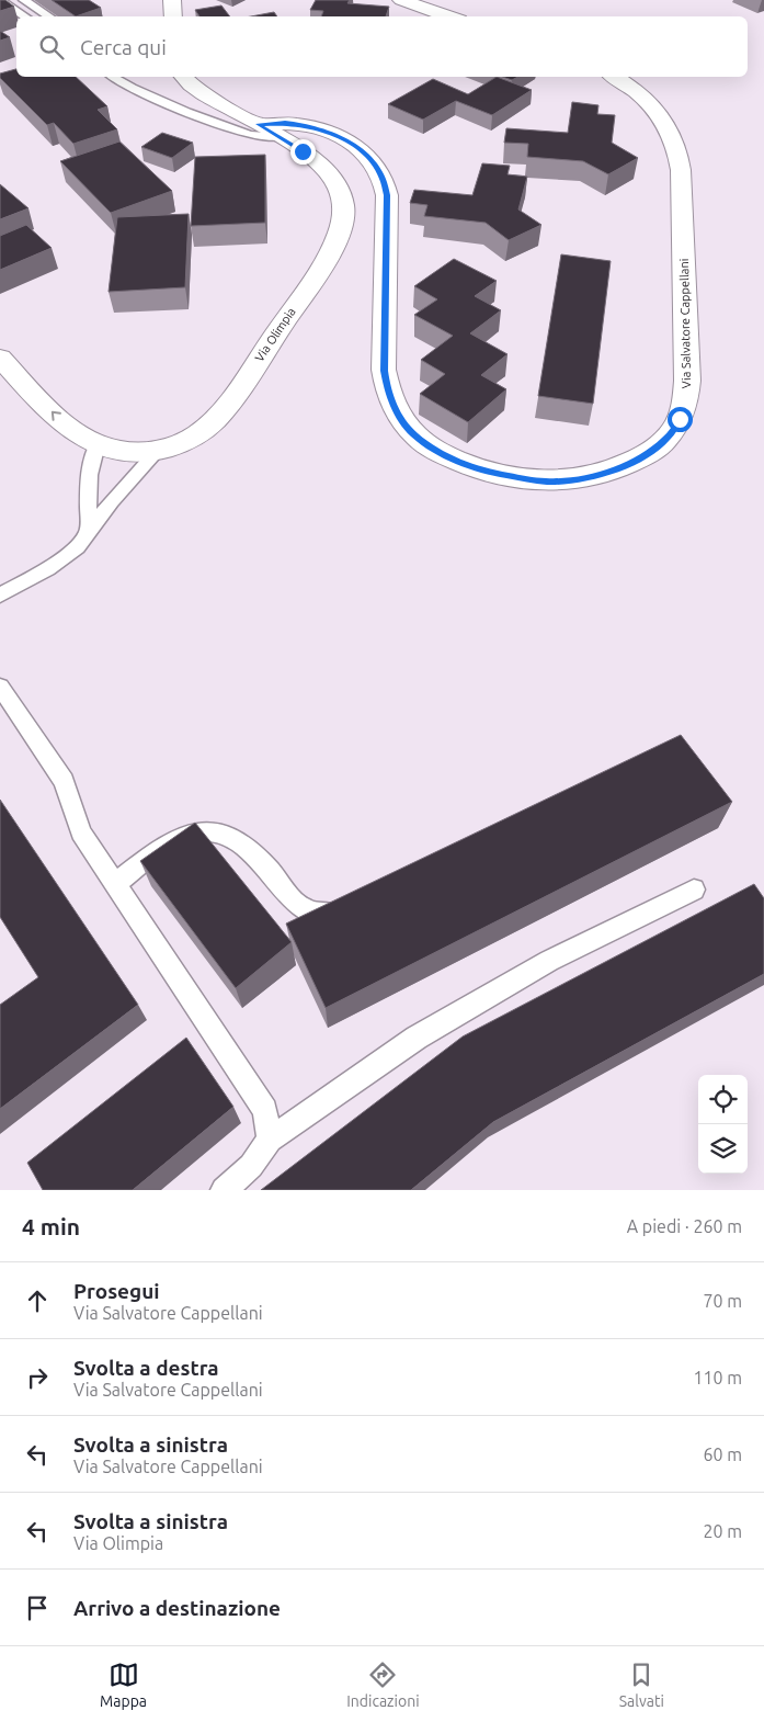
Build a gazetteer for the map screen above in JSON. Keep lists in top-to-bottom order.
{
  "streets": {
    "street": ["Via Salvatore Cappellani", "Via Olimpia"]
  },
  "crossings": [
    ["Via Salvatore Cappellani", "Via Olimpia"]
  ],
  "page": {
    "search": "Cerca qui",
    "heading": ["4 min", "A piedi · 260 m"],
    "list": [
      ["Prosegui", "Via Salvatore Cappellani", "70 m"],
      ["Svolta a destra", "Via Salvatore Cappellani", "110 m"],
      ["Svolta a sinistra", "Via Salvatore Cappellani", "60 m"],
      ["Svolta a sinistra", "Via Olimpia", "20 m"],
      "Arrivo a destinazione"
    ],
    "nav": ["Mappa", "Indicazioni", "Salvati"]
  }
}
